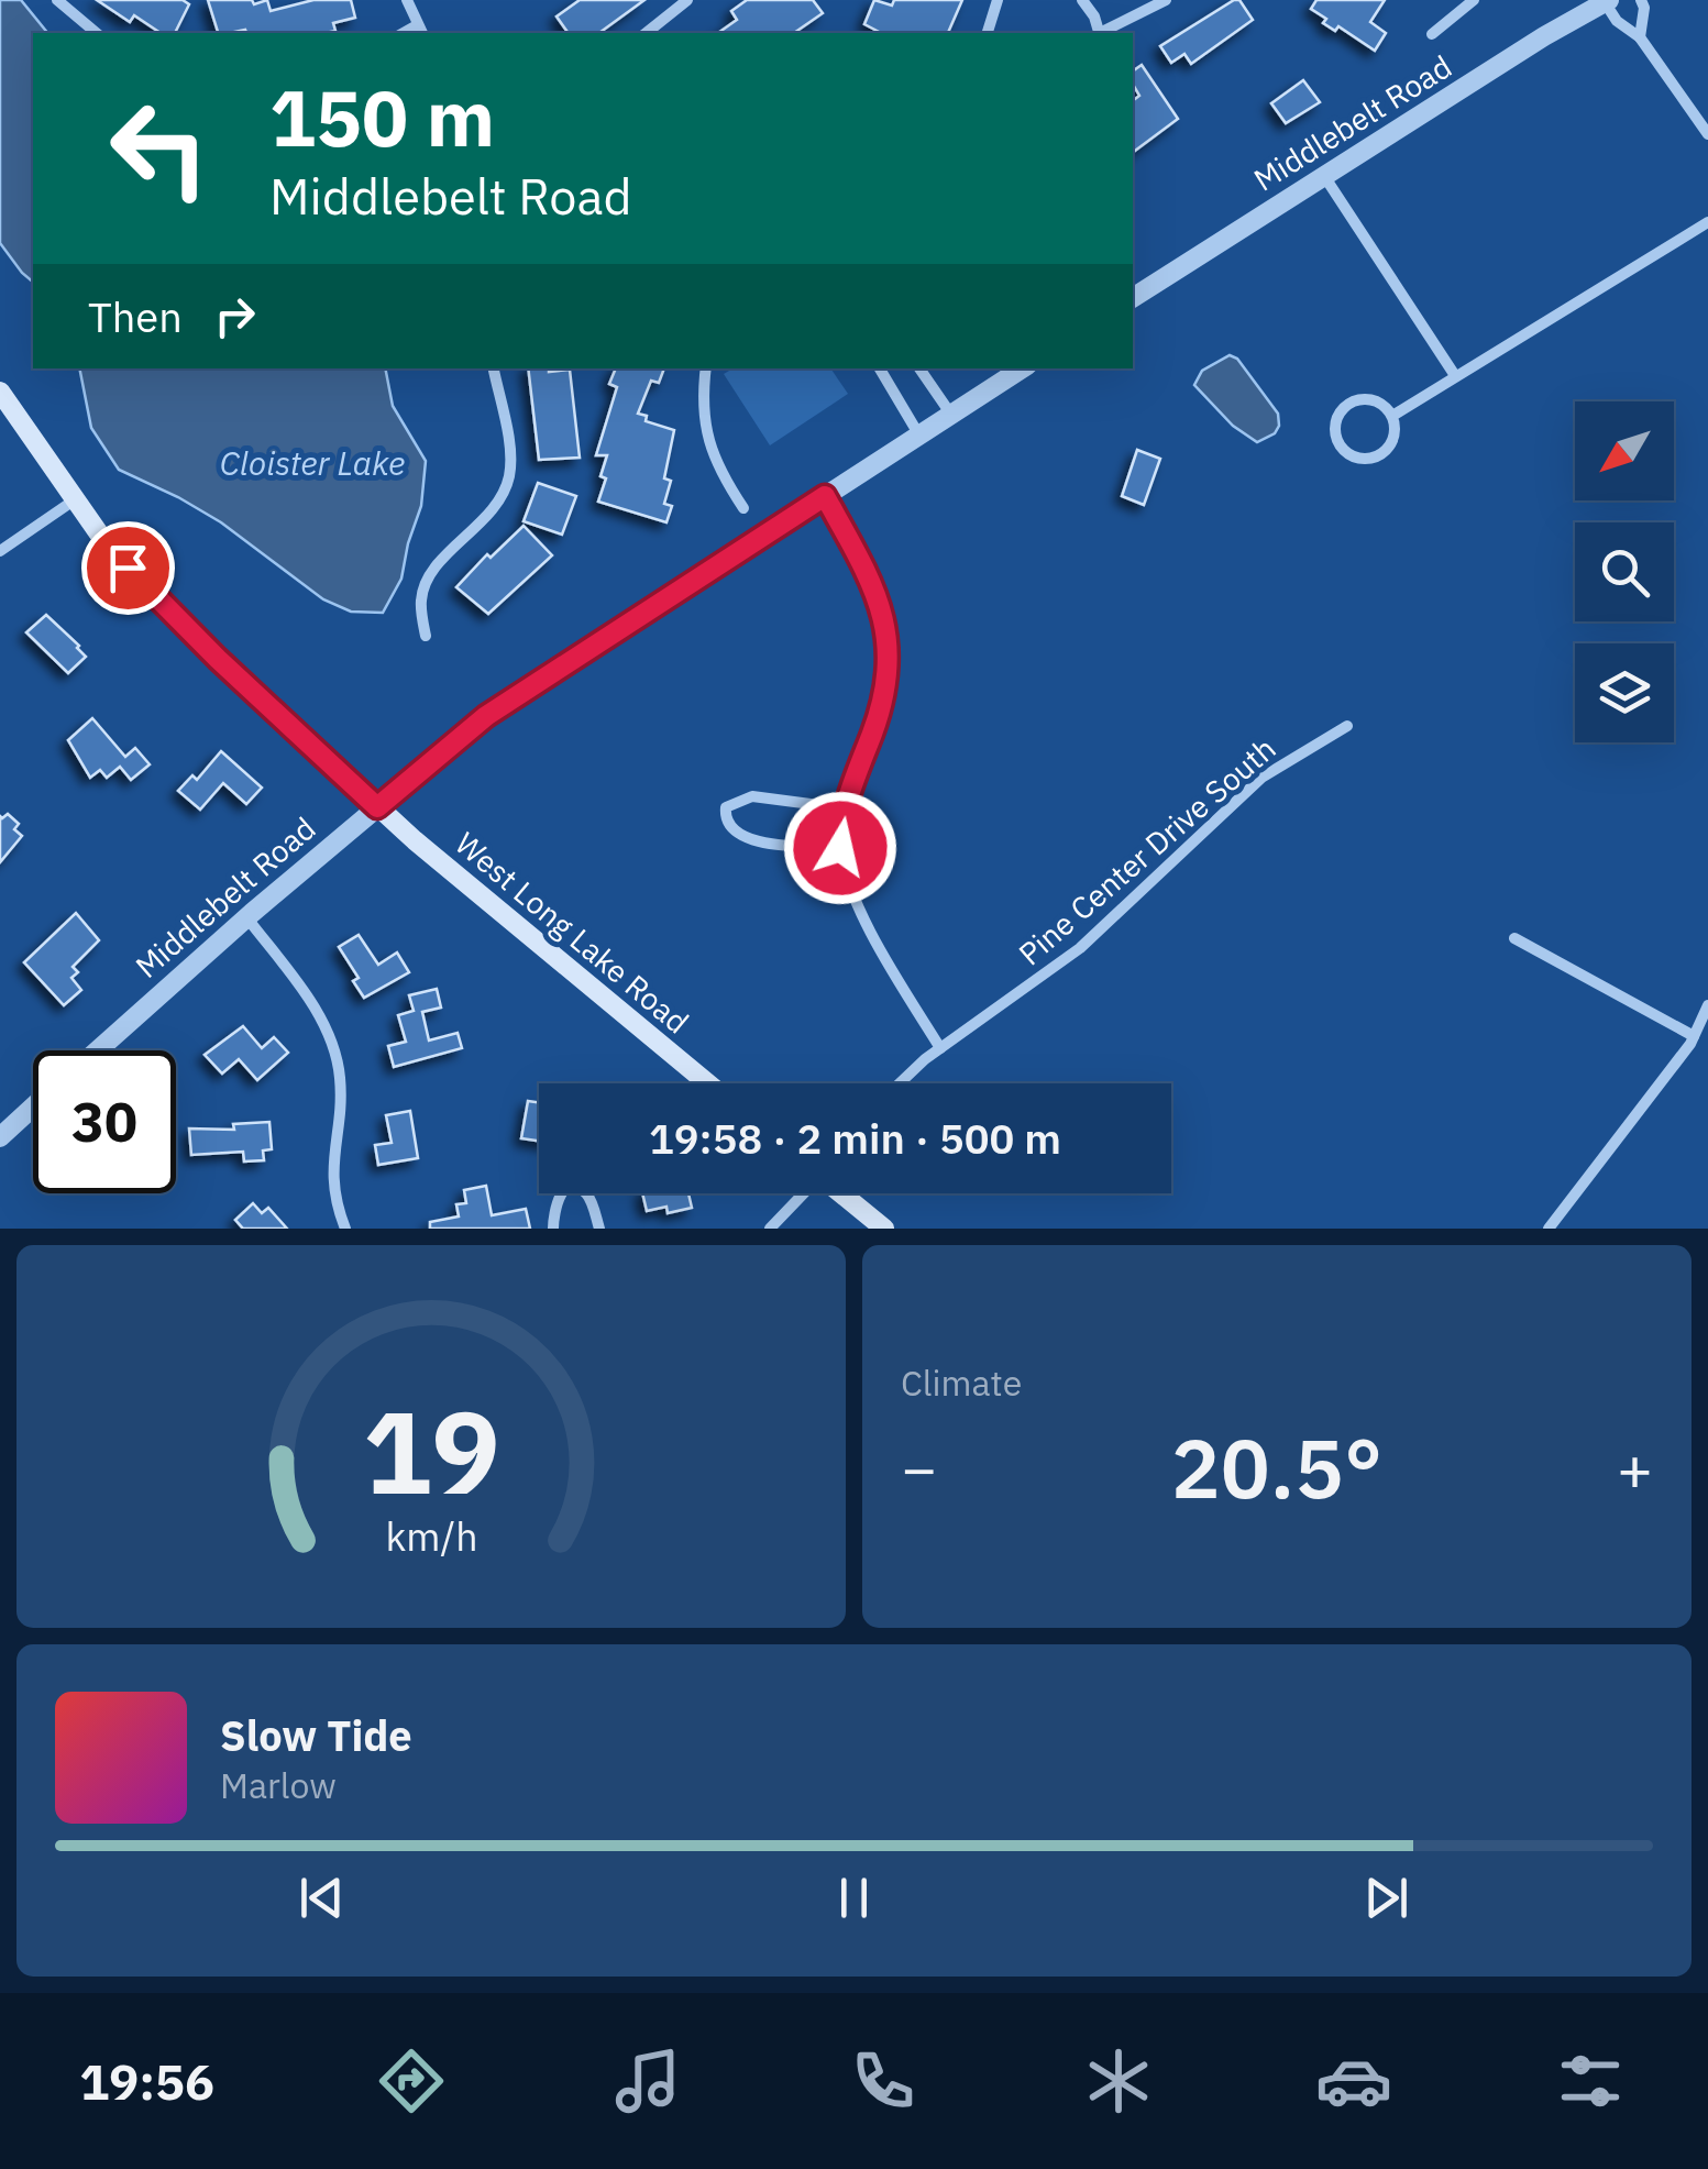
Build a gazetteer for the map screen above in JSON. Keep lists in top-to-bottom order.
{
  "streets": {
    "main road": ["West Long Lake Road"],
    "street": ["Middlebelt Road", "Pine Center Drive South"]
  },
  "crossings": [
    ["Middlebelt Road", "West Long Lake Road"]
  ],
  "water": ["Cloister Lake"],
  "north": "bottom left",
  "page": {
    "turn": ["150 m", "Middlebelt Road"],
    "then": "Then",
    "limit": "30",
    "trip": "19:58 · 2 min · 500 m",
    "tile": "Climate",
    "heat": ["−", "20.5°", "+"],
    "song": ["Slow Tide", "Marlow"],
    "tabs": "19:56",
    "gauge": ["19", "km/h"]
  }
}
